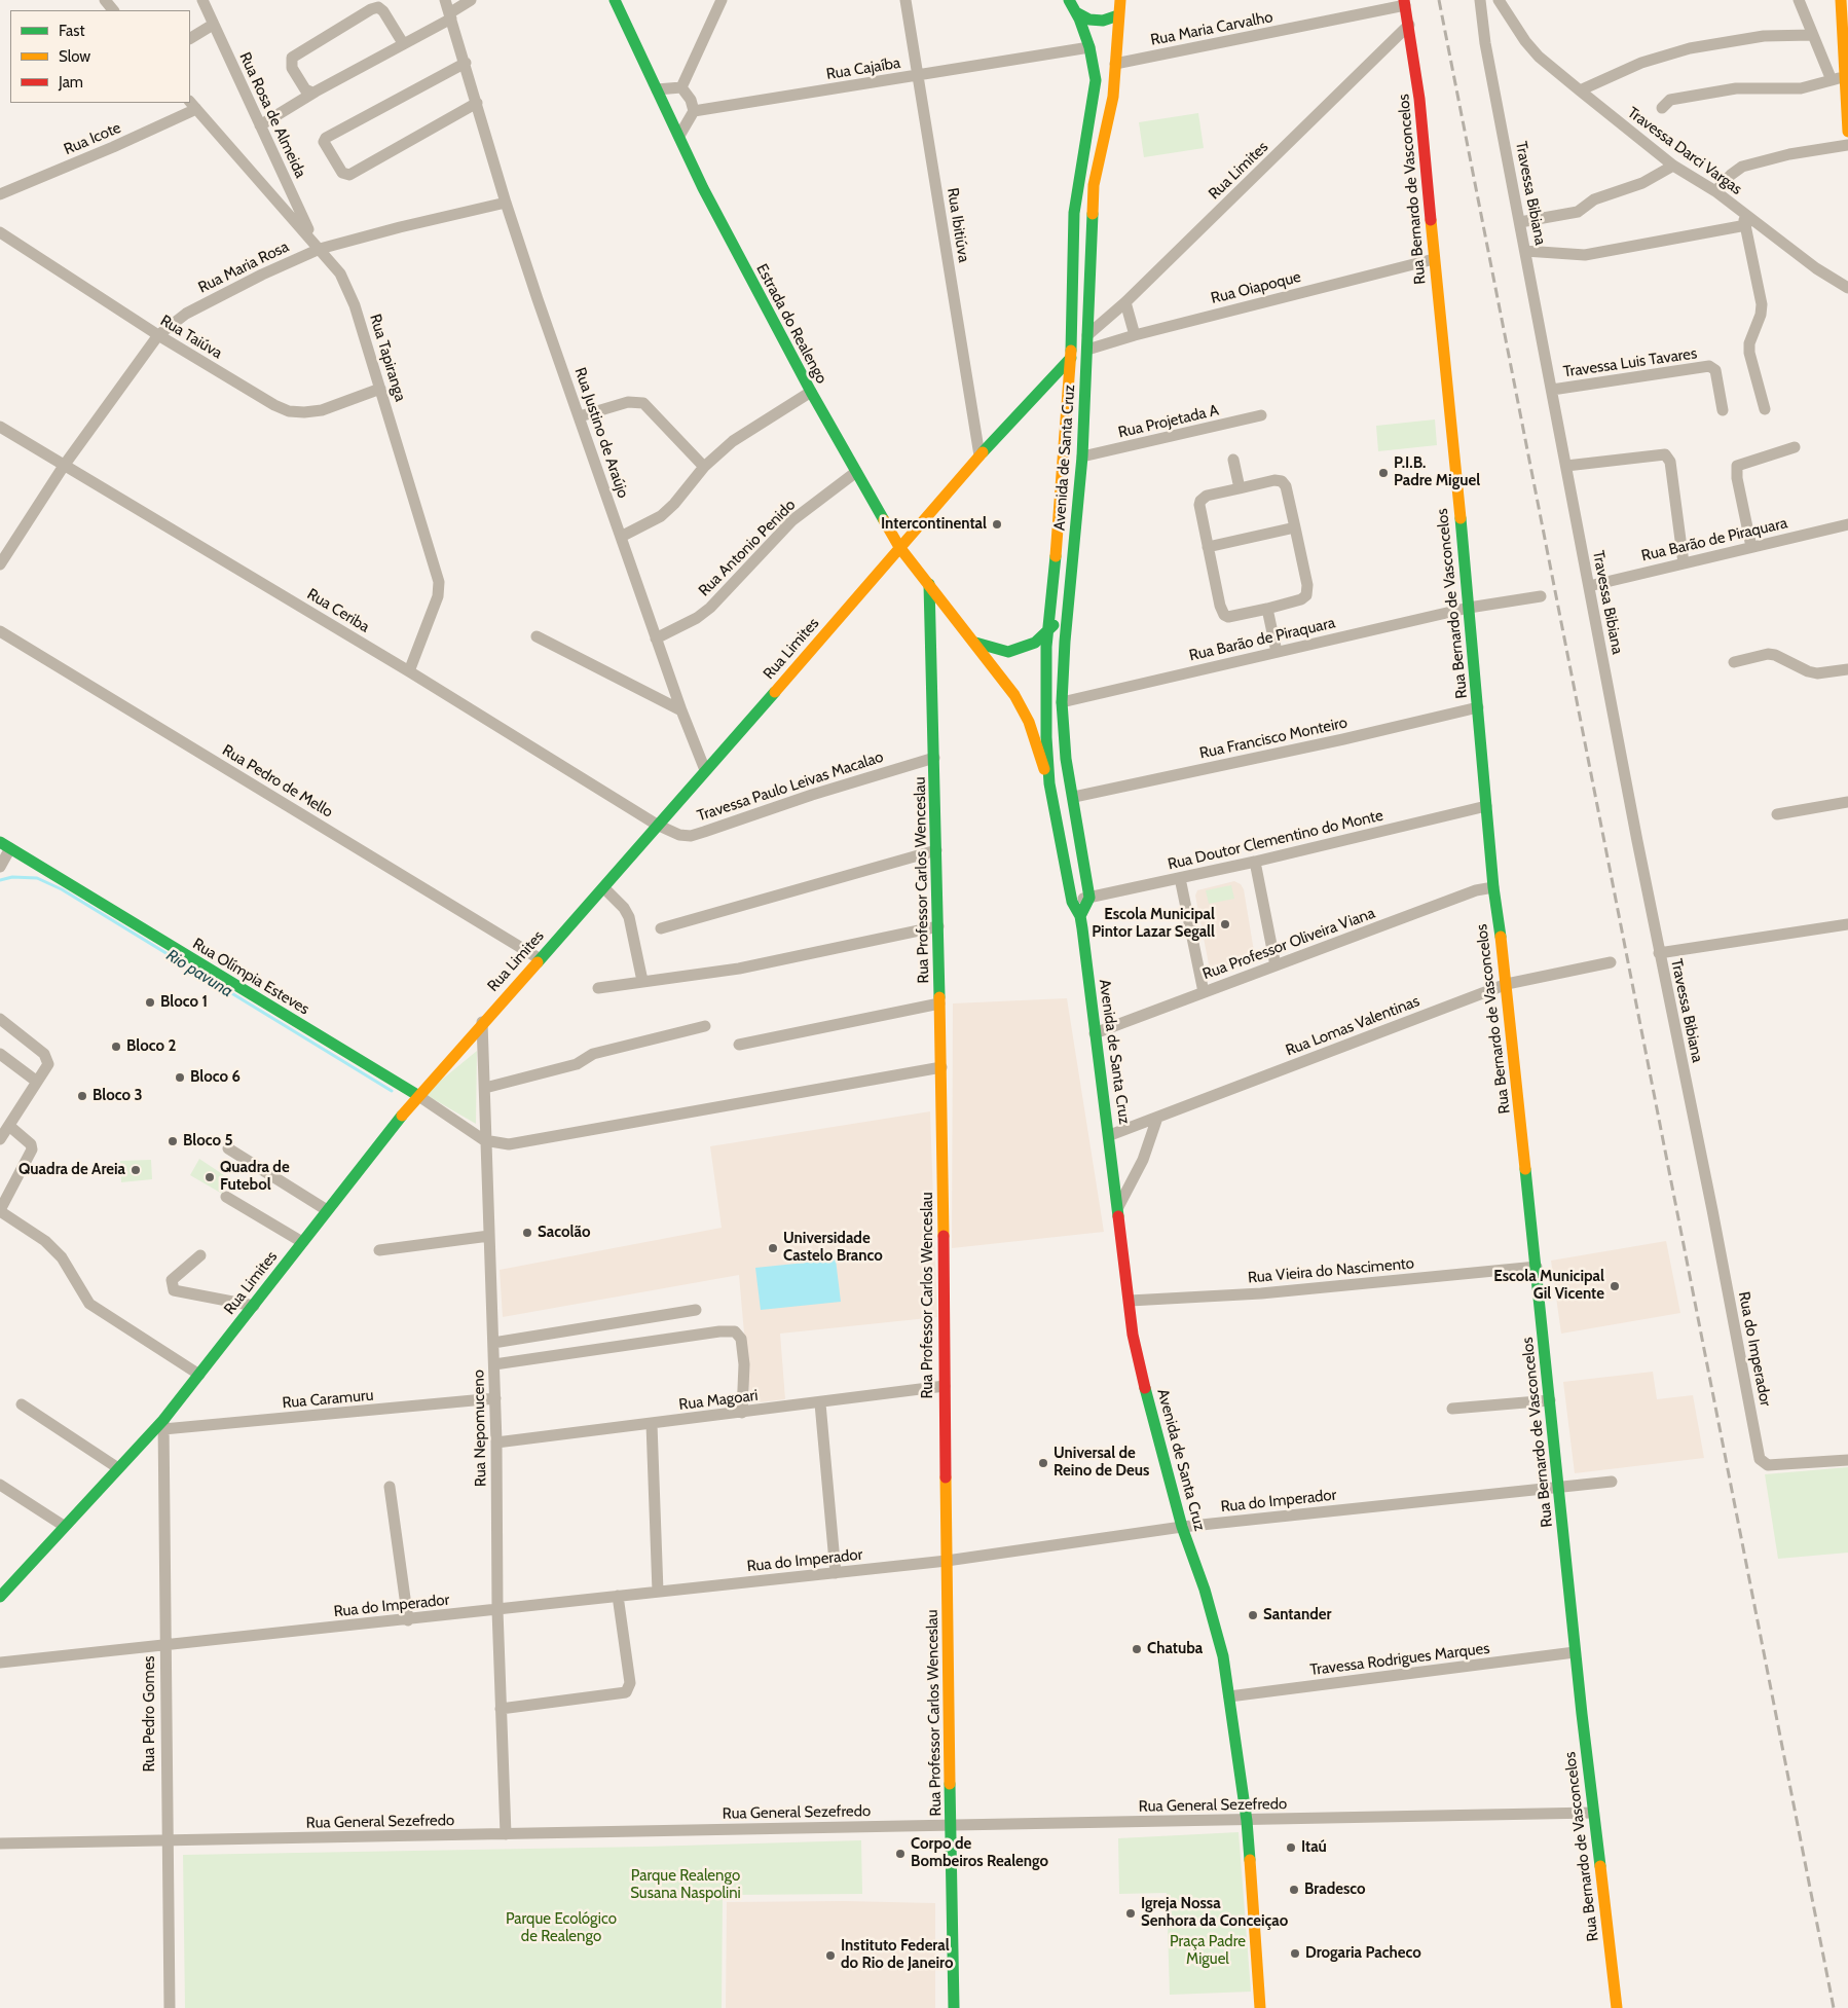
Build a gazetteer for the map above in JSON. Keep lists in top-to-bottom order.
{
  "streets": {
    "main road": [
      "Rua Limites",
      "Rua Bernardo de Vasconcelos",
      "Estrada do Realengo",
      "Avenida de Santa Cruz",
      "Rua Professor Carlos Wenceslau",
      "Rua Olímpia Esteves"
    ],
    "street": [
      "Rua Maria Carvalho",
      "Rua Cajaíba",
      "Rua Rosa de Almeida",
      "Rua Icote",
      "Travessa Darci Vargas",
      "Travessa Bibiana",
      "Rua Ibitiúva",
      "Rua Maria Rosa",
      "Rua Oiapoque",
      "Rua Taiúva",
      "Rua Tapiranga",
      "Travessa Luis Tavares",
      "Rua Projetada A",
      "Rua Justino de Araújo",
      "Rua Barão de Piraquara",
      "Rua Antonio Penido",
      "Rua Ceriba",
      "Rua Francisco Monteiro",
      "Rua Pedro de Mello",
      "Travessa Paulo Leivas Macalao",
      "Rua Doutor Clementino do Monte",
      "Rua Professor Oliveira Viana",
      "Rua Lomas Valentinas",
      "Rua Vieira do Nascimento",
      "Rua do Imperador",
      "Rua Caramuru",
      "Rua Magoari",
      "Rua Nepomuceno",
      "Travessa Rodrigues Marques",
      "Rua Pedro Gomes",
      "Rua General Sezefredo"
    ]
  },
  "crossings": [
    ["Rua Maria Carvalho", "Rua Bernardo de Vasconcelos"],
    ["Rua Maria Carvalho", "Avenida de Santa Cruz"],
    ["Rua Cajaíba", "Rua Ibitiúva"],
    ["Rua Cajaíba", "Avenida de Santa Cruz"],
    ["Rua Rosa de Almeida", "Rua Maria Rosa"],
    ["Rua Rosa de Almeida", "Rua Tapiranga"],
    ["Rua Icote", "Rua Tapiranga"],
    ["Rua Limites", "Rua Bernardo de Vasconcelos"],
    ["Rua Limites", "Rua Ibitiúva"],
    ["Rua Limites", "Estrada do Realengo"],
    ["Rua Limites", "Rua Justino de Araújo"],
    ["Rua Limites", "Avenida de Santa Cruz"],
    ["Rua Limites", "Rua Ceriba"],
    ["Rua Limites", "Rua Pedro de Mello"],
    ["Rua Limites", "Travessa Paulo Leivas Macalao"],
    ["Rua Limites", "Rua Olímpia Esteves"],
    ["Rua Limites", "Rua Caramuru"],
    ["Rua Limites", "Rua Nepomuceno"],
    ["Rua Limites", "Rua Pedro Gomes"],
    ["Rua Bernardo de Vasconcelos", "Rua Oiapoque"],
    ["Rua Bernardo de Vasconcelos", "Rua Barão de Piraquara"],
    ["Rua Bernardo de Vasconcelos", "Rua Francisco Monteiro"],
    ["Rua Bernardo de Vasconcelos", "Rua Doutor Clementino do Monte"],
    ["Rua Bernardo de Vasconcelos", "Rua Professor Oliveira Viana"],
    ["Rua Bernardo de Vasconcelos", "Rua Lomas Valentinas"],
    ["Rua Bernardo de Vasconcelos", "Rua Vieira do Nascimento"],
    ["Rua Bernardo de Vasconcelos", "Rua do Imperador"],
    ["Rua Bernardo de Vasconcelos", "Travessa Rodrigues Marques"],
    ["Rua Bernardo de Vasconcelos", "Rua General Sezefredo"],
    ["Travessa Bibiana", "Travessa Luis Tavares"],
    ["Travessa Bibiana", "Rua Barão de Piraquara"],
    ["Travessa Bibiana", "Rua do Imperador"],
    ["Rua Maria Rosa", "Rua Taiúva"],
    ["Rua Maria Rosa", "Rua Tapiranga"],
    ["Rua Maria Rosa", "Rua Justino de Araújo"],
    ["Rua Maria Rosa", "Rua Ceriba"],
    ["Rua Oiapoque", "Avenida de Santa Cruz"],
    ["Estrada do Realengo", "Avenida de Santa Cruz"],
    ["Estrada do Realengo", "Rua Antonio Penido"],
    ["Estrada do Realengo", "Rua Professor Carlos Wenceslau"],
    ["Rua Taiúva", "Rua Tapiranga"],
    ["Rua Tapiranga", "Rua Ceriba"],
    ["Rua Projetada A", "Avenida de Santa Cruz"],
    ["Rua Justino de Araújo", "Rua Antonio Penido"],
    ["Avenida de Santa Cruz", "Rua Barão de Piraquara"],
    ["Avenida de Santa Cruz", "Rua Francisco Monteiro"],
    ["Avenida de Santa Cruz", "Rua Doutor Clementino do Monte"],
    ["Avenida de Santa Cruz", "Rua Professor Oliveira Viana"],
    ["Avenida de Santa Cruz", "Rua Lomas Valentinas"],
    ["Avenida de Santa Cruz", "Rua Vieira do Nascimento"],
    ["Avenida de Santa Cruz", "Rua do Imperador"],
    ["Avenida de Santa Cruz", "Travessa Rodrigues Marques"],
    ["Avenida de Santa Cruz", "Rua General Sezefredo"],
    ["Rua Ceriba", "Travessa Paulo Leivas Macalao"],
    ["Travessa Paulo Leivas Macalao", "Rua Professor Carlos Wenceslau"],
    ["Rua Professor Carlos Wenceslau", "Rua do Imperador"],
    ["Rua Professor Carlos Wenceslau", "Rua Magoari"],
    ["Rua Professor Carlos Wenceslau", "Rua General Sezefredo"],
    ["Rua Olímpia Esteves", "Rua Nepomuceno"],
    ["Rua do Imperador", "Rua Nepomuceno"],
    ["Rua do Imperador", "Rua Pedro Gomes"],
    ["Rua Caramuru", "Rua Nepomuceno"],
    ["Rua Caramuru", "Rua Pedro Gomes"],
    ["Rua Magoari", "Rua Nepomuceno"],
    ["Rua Nepomuceno", "Rua General Sezefredo"],
    ["Rua Pedro Gomes", "Rua General Sezefredo"]
  ],
  "water": ["Rio pavuna"],
  "parks": ["Parque Realengo Susana Naspolini", "Parque Ecológico de Realengo", "Praça Padre Miguel"],
  "places": [
    "P.I.B. Padre Miguel",
    "Intercontinental",
    "Escola Municipal Pintor Lazar Segall",
    "Bloco 1",
    "Bloco 2",
    "Bloco 6",
    "Bloco 3",
    "Bloco 5",
    "Quadra de Areia",
    "Quadra de Futebol",
    "Sacolão",
    "Universidade Castelo Branco",
    "Escola Municipal Gil Vicente",
    "Universal de Reino de Deus",
    "Santander",
    "Chatuba",
    "Itaú",
    "Corpo de Bombeiros Realengo",
    "Bradesco",
    "Igreja Nossa Senhora da Conceiçao",
    "Drogaria Pacheco",
    "Instituto Federal do Rio de Janeiro"
  ],
  "legend": ["Fast", "Slow", "Jam"]
}
